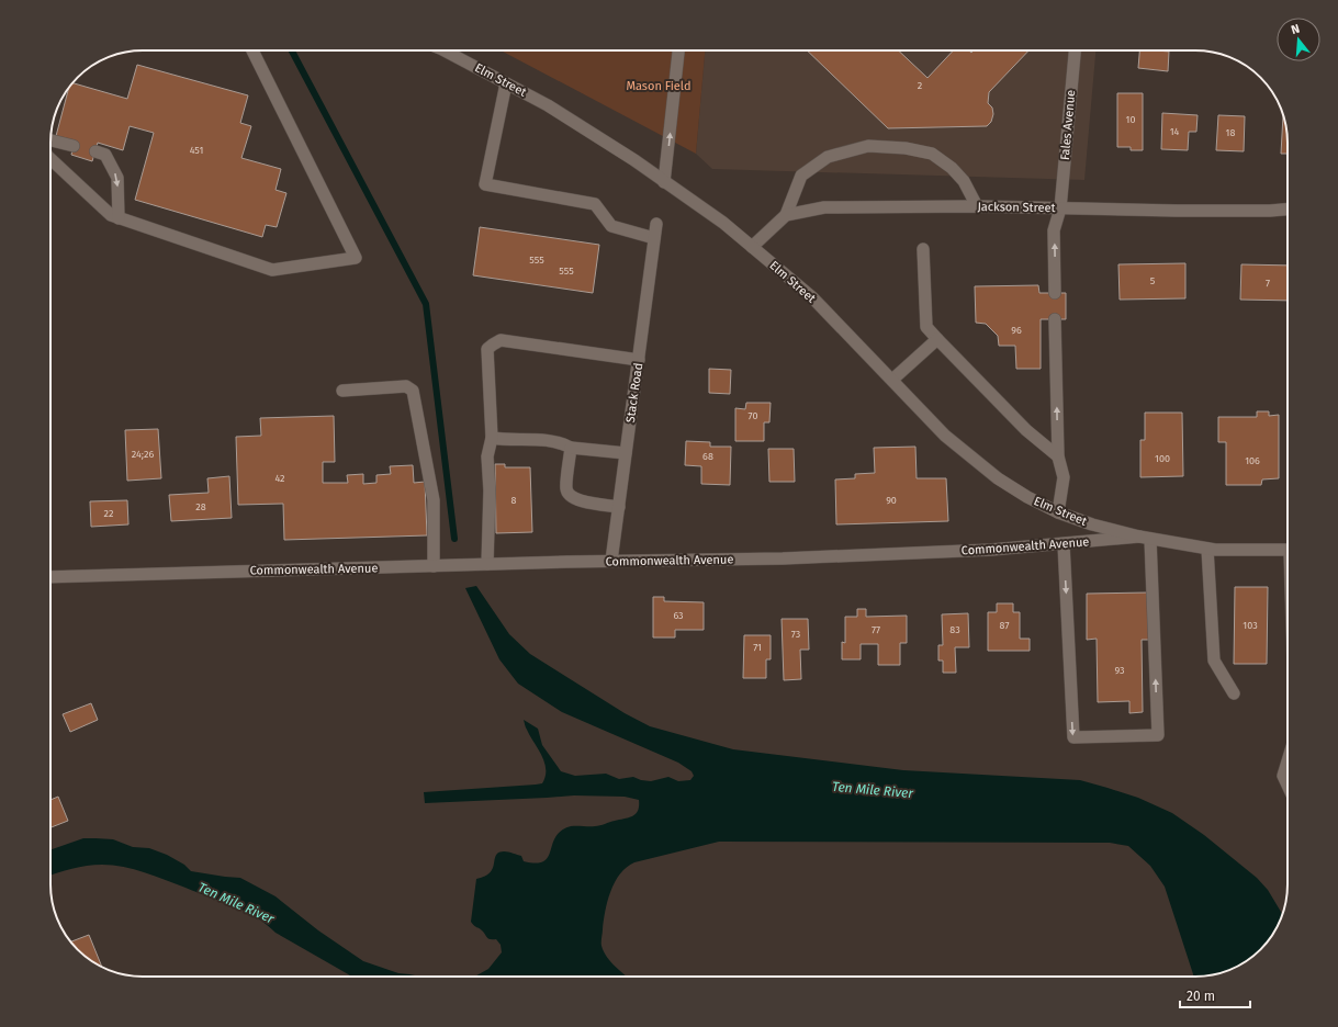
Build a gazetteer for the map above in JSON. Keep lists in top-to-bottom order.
{
  "streets": {
    "street": [
      "Elm Street",
      "Fales Avenue",
      "Jackson Street",
      "Stack Road",
      "Commonwealth Avenue"
    ]
  },
  "crossings": [
    ["Elm Street", "Commonwealth Avenue"],
    ["Fales Avenue", "Jackson Street"],
    ["Stack Road", "Commonwealth Avenue"]
  ],
  "water": ["Ten Mile River"],
  "parks": ["Mason Field"],
  "house_numbers": [
    "2",
    "10",
    "14",
    "18",
    "451",
    "555",
    "555",
    "5",
    "7",
    "96",
    "70",
    "24;26",
    "68",
    "100",
    "106",
    "42",
    "8",
    "90",
    "28",
    "22",
    "63",
    "87",
    "103",
    "77",
    "83",
    "73",
    "71",
    "93"
  ],
  "scale_bar": "20 m",
  "north": "top"
}
